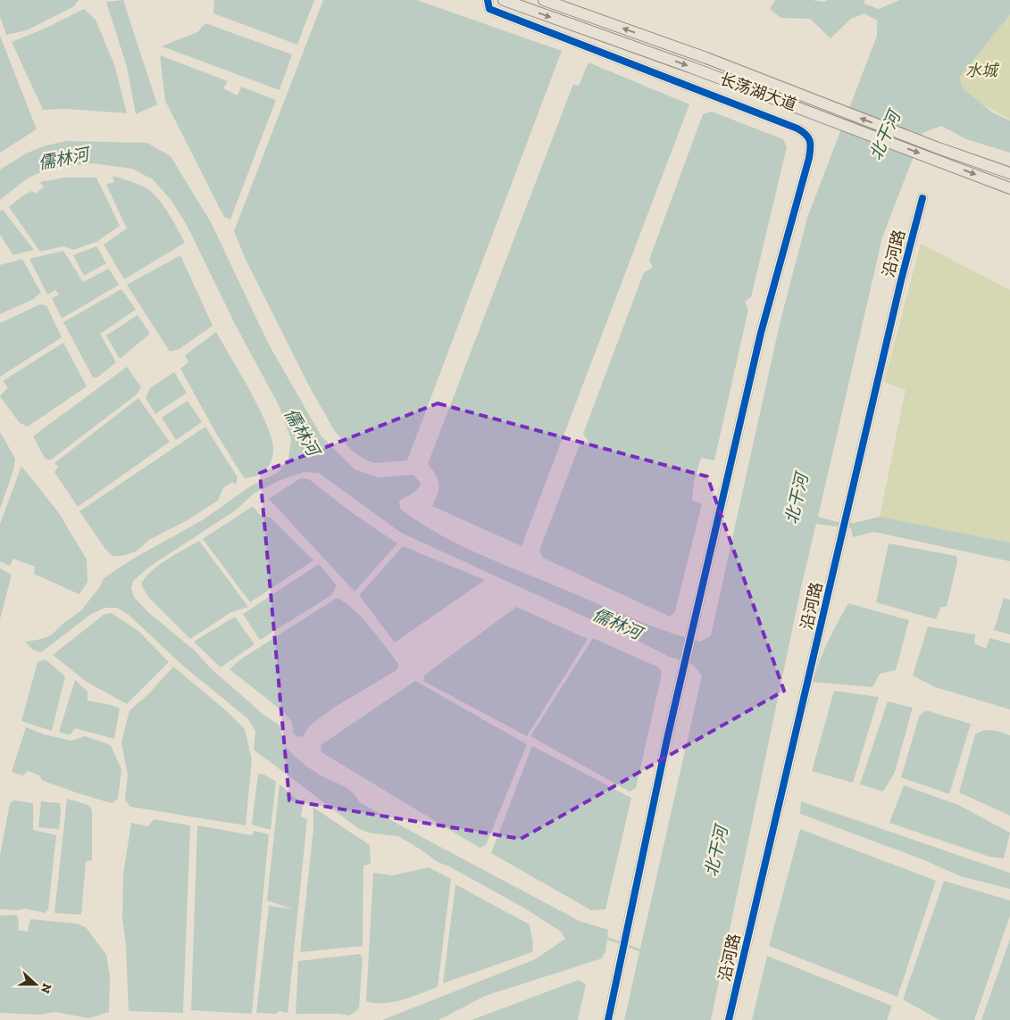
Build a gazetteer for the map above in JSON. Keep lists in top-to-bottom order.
{
  "streets": {
    "main road": ["长荡湖大道"],
    "street": ["沿河路"]
  },
  "water": ["北干河", "儒林河"],
  "parks": ["水城"],
  "north": "right"
}
